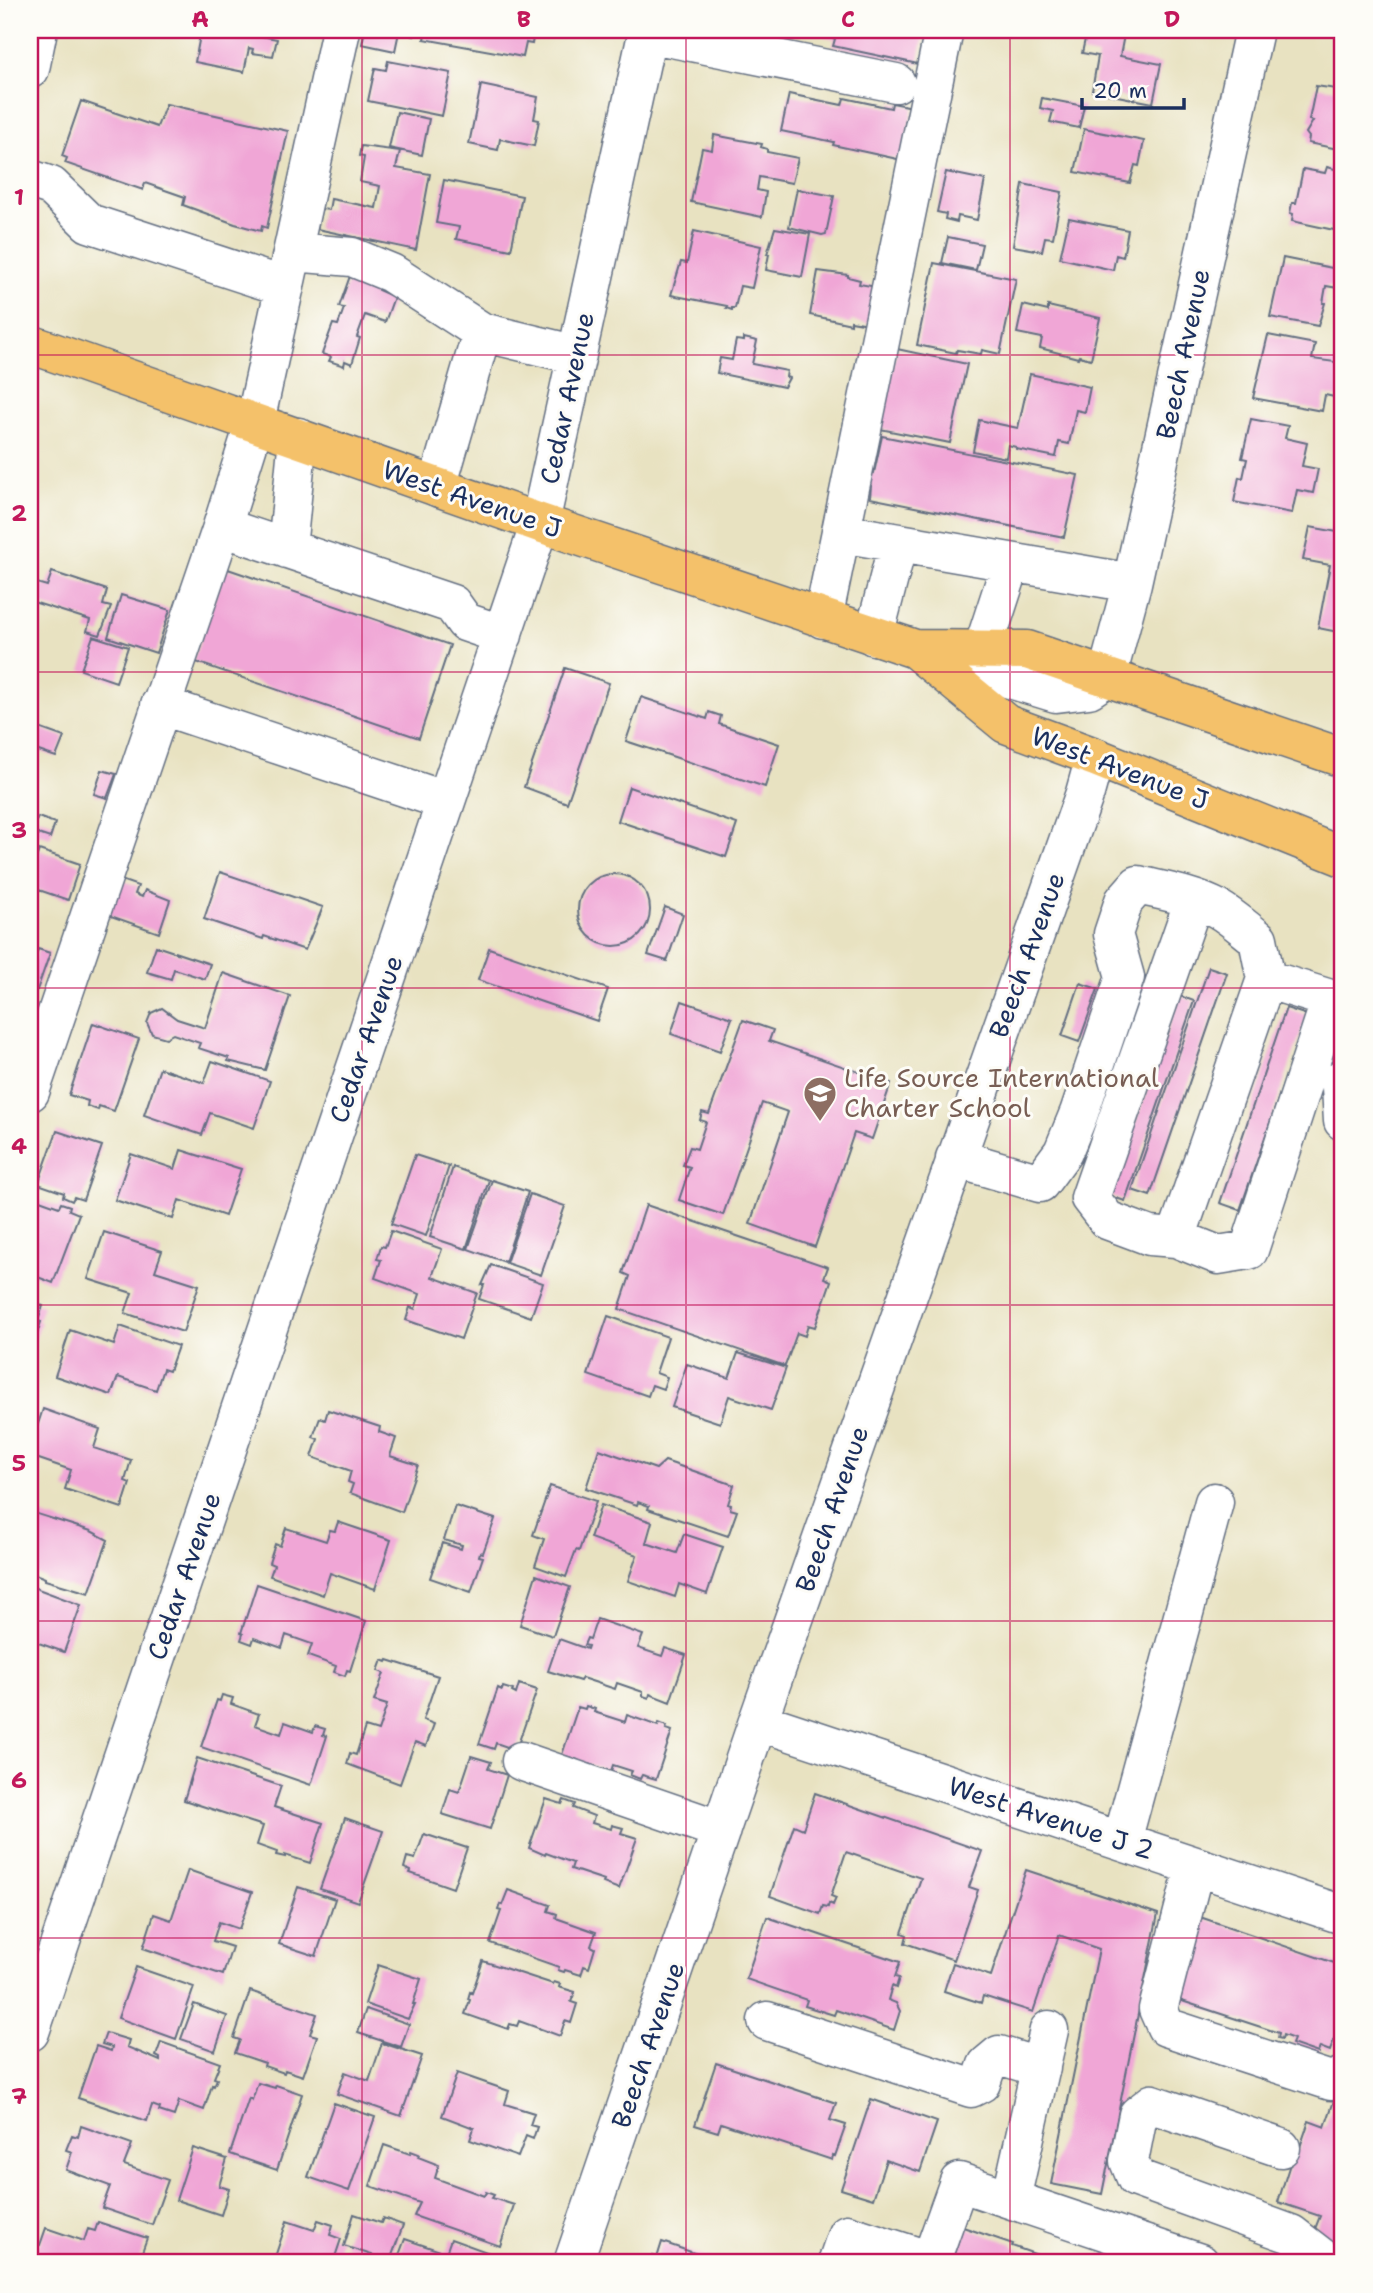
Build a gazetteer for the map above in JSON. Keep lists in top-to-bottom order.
{
  "streets": {
    "main road": ["West Avenue J"],
    "street": ["Beech Avenue", "Cedar Avenue", "West Avenue J 2"]
  },
  "crossings": [
    ["Beech Avenue", "West Avenue J"],
    ["Beech Avenue", "West Avenue J 2"],
    ["Cedar Avenue", "West Avenue J"]
  ],
  "places": {
    "school or university": ["Life Source International Charter School"]
  },
  "scale_bar": "20 m",
  "grid": {
    "columns": [
      "A",
      "B",
      "C",
      "D"
    ],
    "rows": [
      "1",
      "2",
      "3",
      "4",
      "5",
      "6",
      "7"
    ]
  }
}
